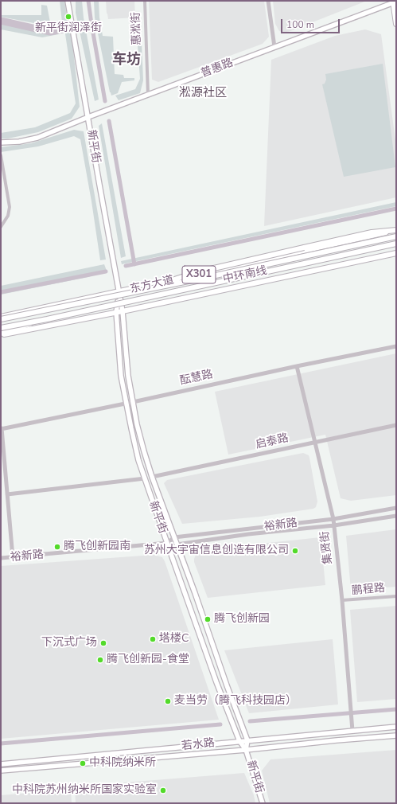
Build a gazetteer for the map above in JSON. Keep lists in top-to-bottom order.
{
  "streets": {
    "main road": [
      "普惠路",
      "新平街",
      "X301",
      "中环南线",
      "东方大道",
      "裕新路",
      "若水路"
    ],
    "street": [
      "惠淞街",
      "酝慧路",
      "启泰路",
      "集贤街",
      "鹏程路"
    ]
  },
  "crossings": [
    ["惠淞街", "普惠路"],
    ["普惠路", "新平街"],
    ["新平街", "东方大道"],
    ["新平街", "酝慧路"],
    ["新平街", "启泰路"],
    ["新平街", "裕新路"],
    ["新平街", "若水路"],
    ["酝慧路", "集贤街"],
    ["启泰路", "集贤街"],
    ["裕新路", "集贤街"],
    ["集贤街", "鹏程路"],
    ["集贤街", "若水路"]
  ],
  "districts": ["车坊", "淞源社区"],
  "places": [
    "新平街润泽街",
    "腾飞创新园南",
    "苏州大宇宙信息创造有限公司",
    "腾飞创新园",
    "塔楼C",
    "下沉式广场",
    "腾飞创新园-食堂",
    "麦当劳（腾飞科技园店）",
    "中科院纳米所",
    "中科院苏州纳米所国家实验室"
  ],
  "scale_bar": "100 m"
}
